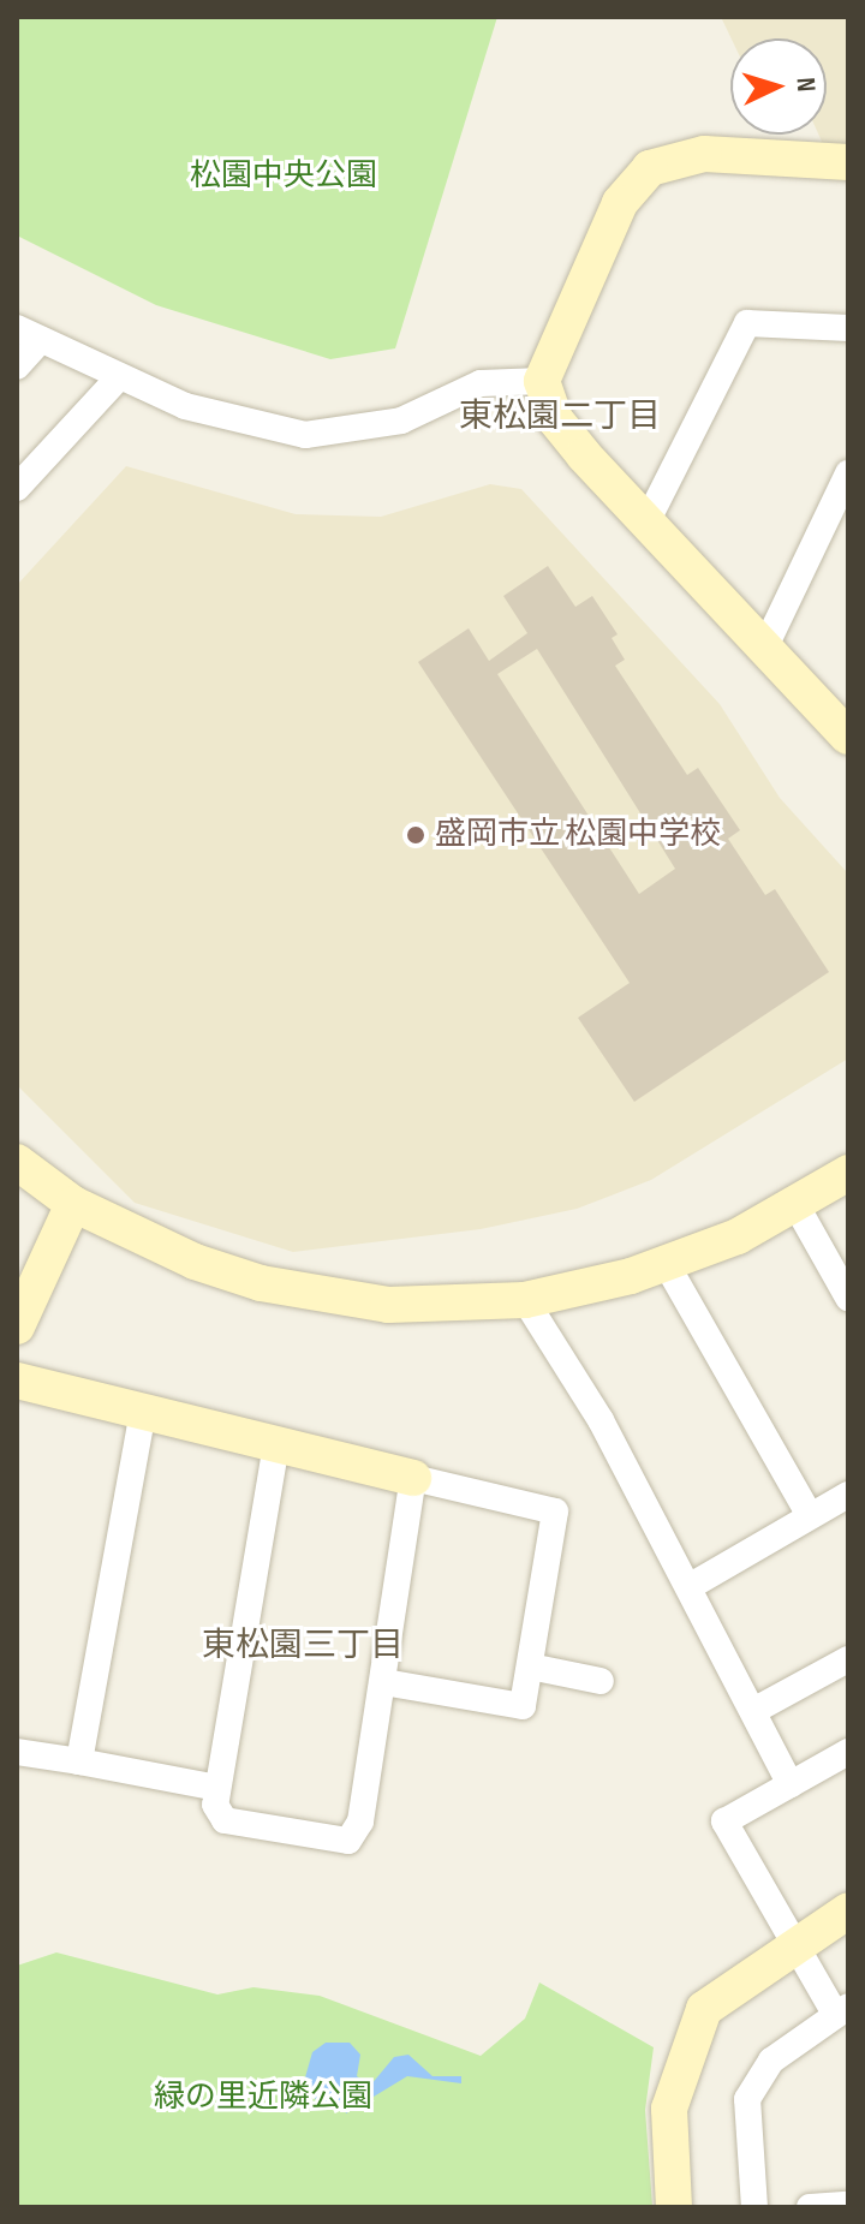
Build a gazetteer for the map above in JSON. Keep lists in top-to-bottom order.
{
  "districts": ["東松園二丁目", "東松園三丁目"],
  "parks": ["松園中央公園", "緑の里近隣公園"],
  "places": ["盛岡市立 松園中学校"],
  "north": "right"
}
